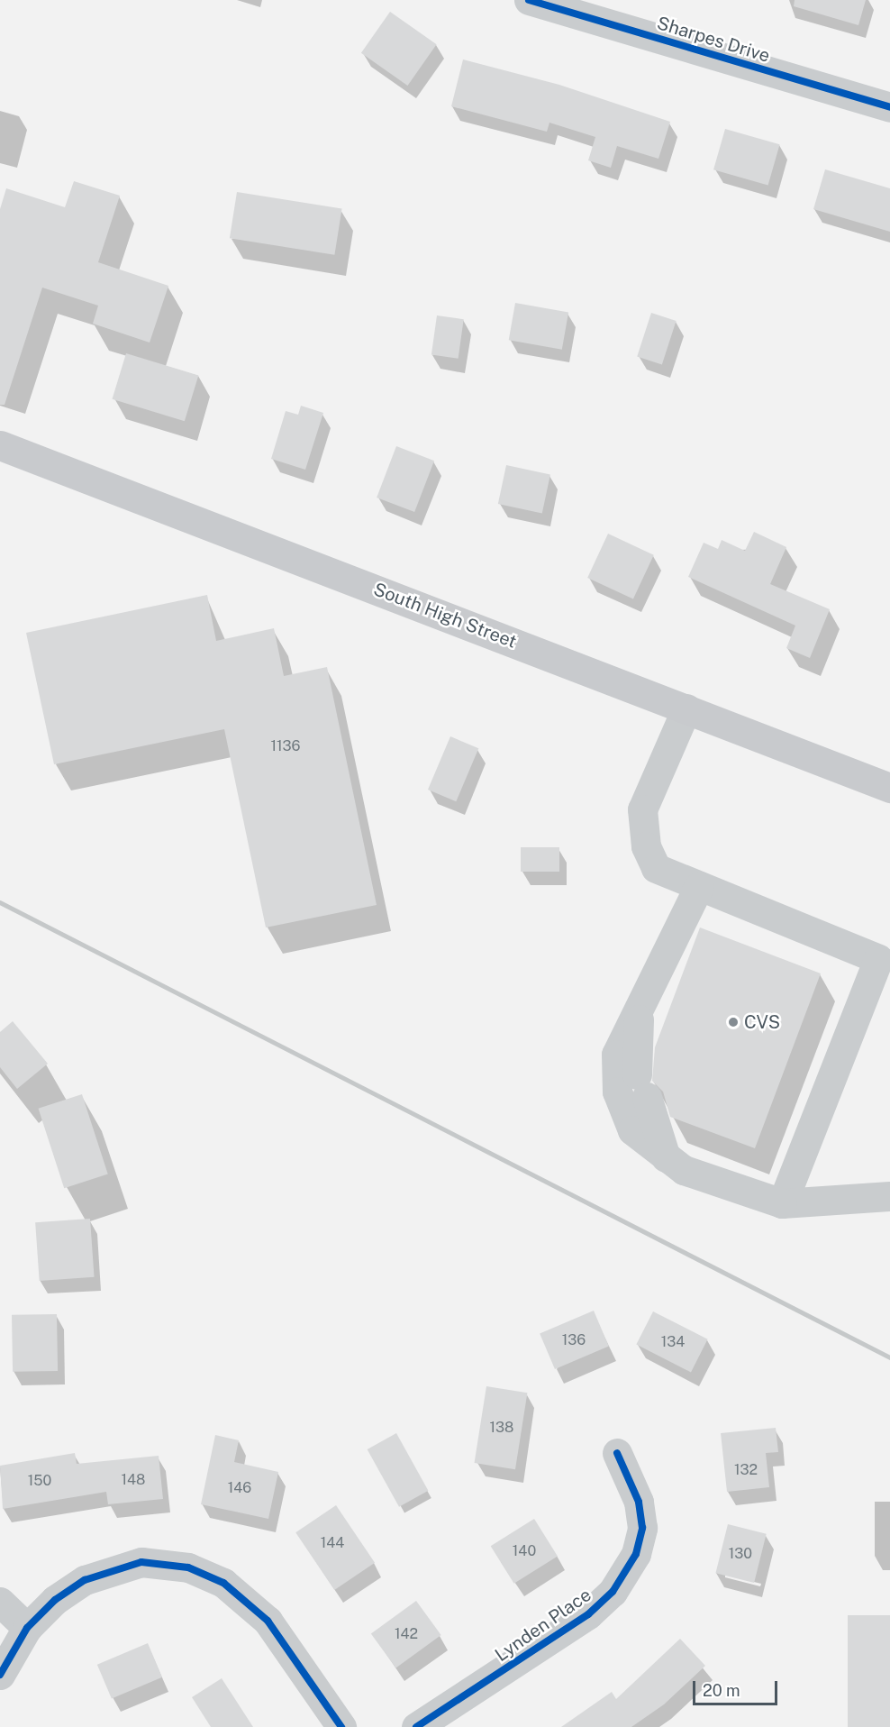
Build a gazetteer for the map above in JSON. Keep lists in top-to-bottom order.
{
  "streets": {
    "main road": ["South High Street"],
    "street": ["Sharpes Drive", "Lynden Place"]
  },
  "places": ["CVS"],
  "house_numbers": [
    "1136",
    "136",
    "134",
    "138",
    "132",
    "148",
    "150",
    "146",
    "144",
    "140",
    "130",
    "142"
  ],
  "scale_bar": "20 m"
}
